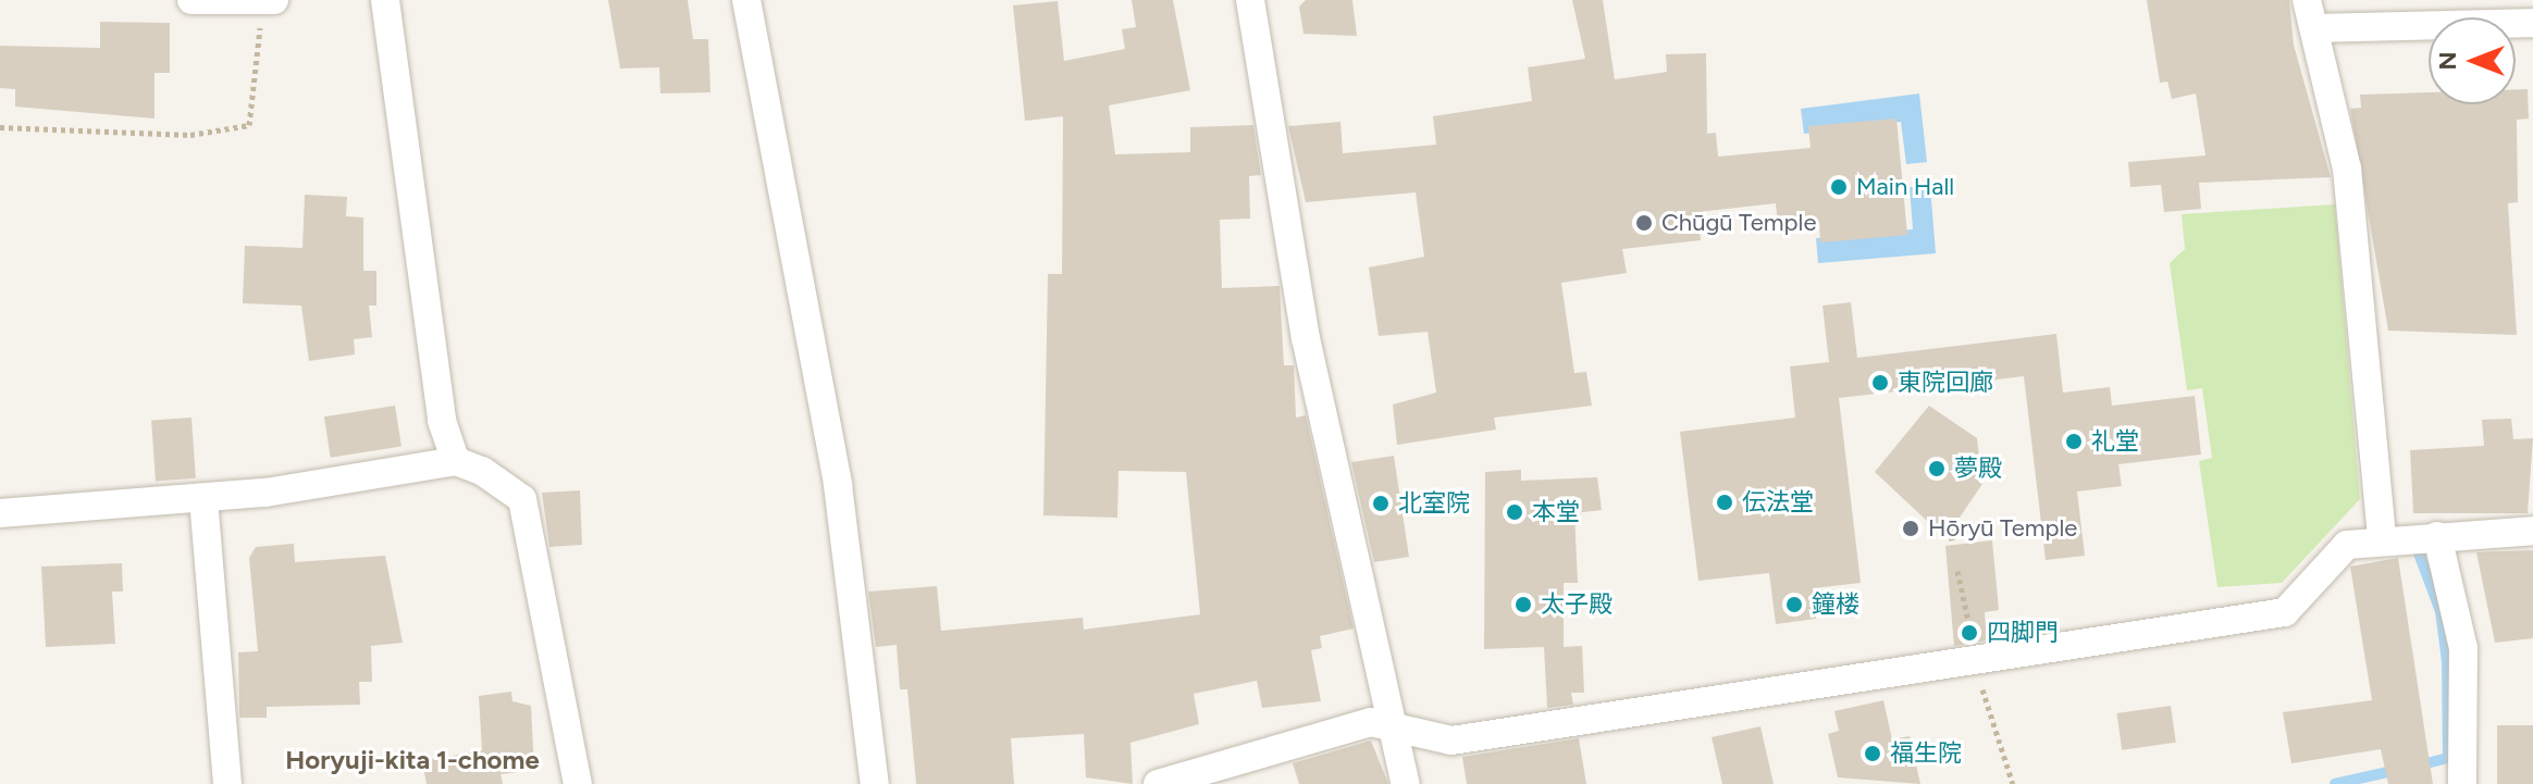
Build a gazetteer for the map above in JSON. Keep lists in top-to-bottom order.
{
  "districts": ["Horyuji-kita 1-chome"],
  "places": [
    "Main Hall",
    "Chūgū Temple",
    "東院回廊",
    "礼堂",
    "夢殿",
    "伝法堂",
    "北室院",
    "本堂",
    "Hōryū Temple",
    "太子殿",
    "鐘楼",
    "四脚門",
    "福生院"
  ],
  "north": "left"
}
